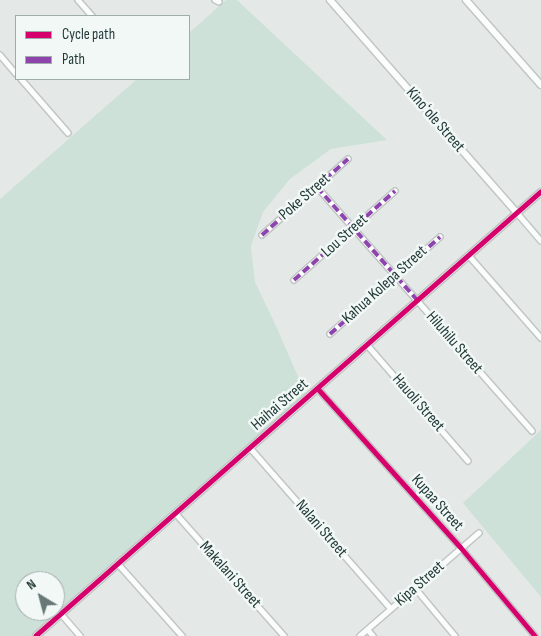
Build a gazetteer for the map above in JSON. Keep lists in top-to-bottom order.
{
  "streets": {
    "street": [
      "Kinoʻole Street",
      "Poke Street",
      "Lou Street",
      "Kahua Kolepa Street",
      "Hiluhilu Street",
      "Hauoli Street",
      "Haihai Street",
      "Kupaa Street",
      "Nalani Street",
      "Makalani Street",
      "Kipa Street"
    ]
  },
  "crossings": [
    ["Kinoʻole Street", "Haihai Street"],
    ["Poke Street", "Hiluhilu Street"],
    ["Lou Street", "Hiluhilu Street"],
    ["Kahua Kolepa Street", "Hiluhilu Street"],
    ["Hiluhilu Street", "Haihai Street"],
    ["Hauoli Street", "Haihai Street"],
    ["Haihai Street", "Kupaa Street"],
    ["Haihai Street", "Nalani Street"],
    ["Haihai Street", "Makalani Street"],
    ["Kupaa Street", "Kipa Street"],
    ["Nalani Street", "Kipa Street"]
  ],
  "legend": ["Cycle path", "Path"],
  "north": "top left"
}
